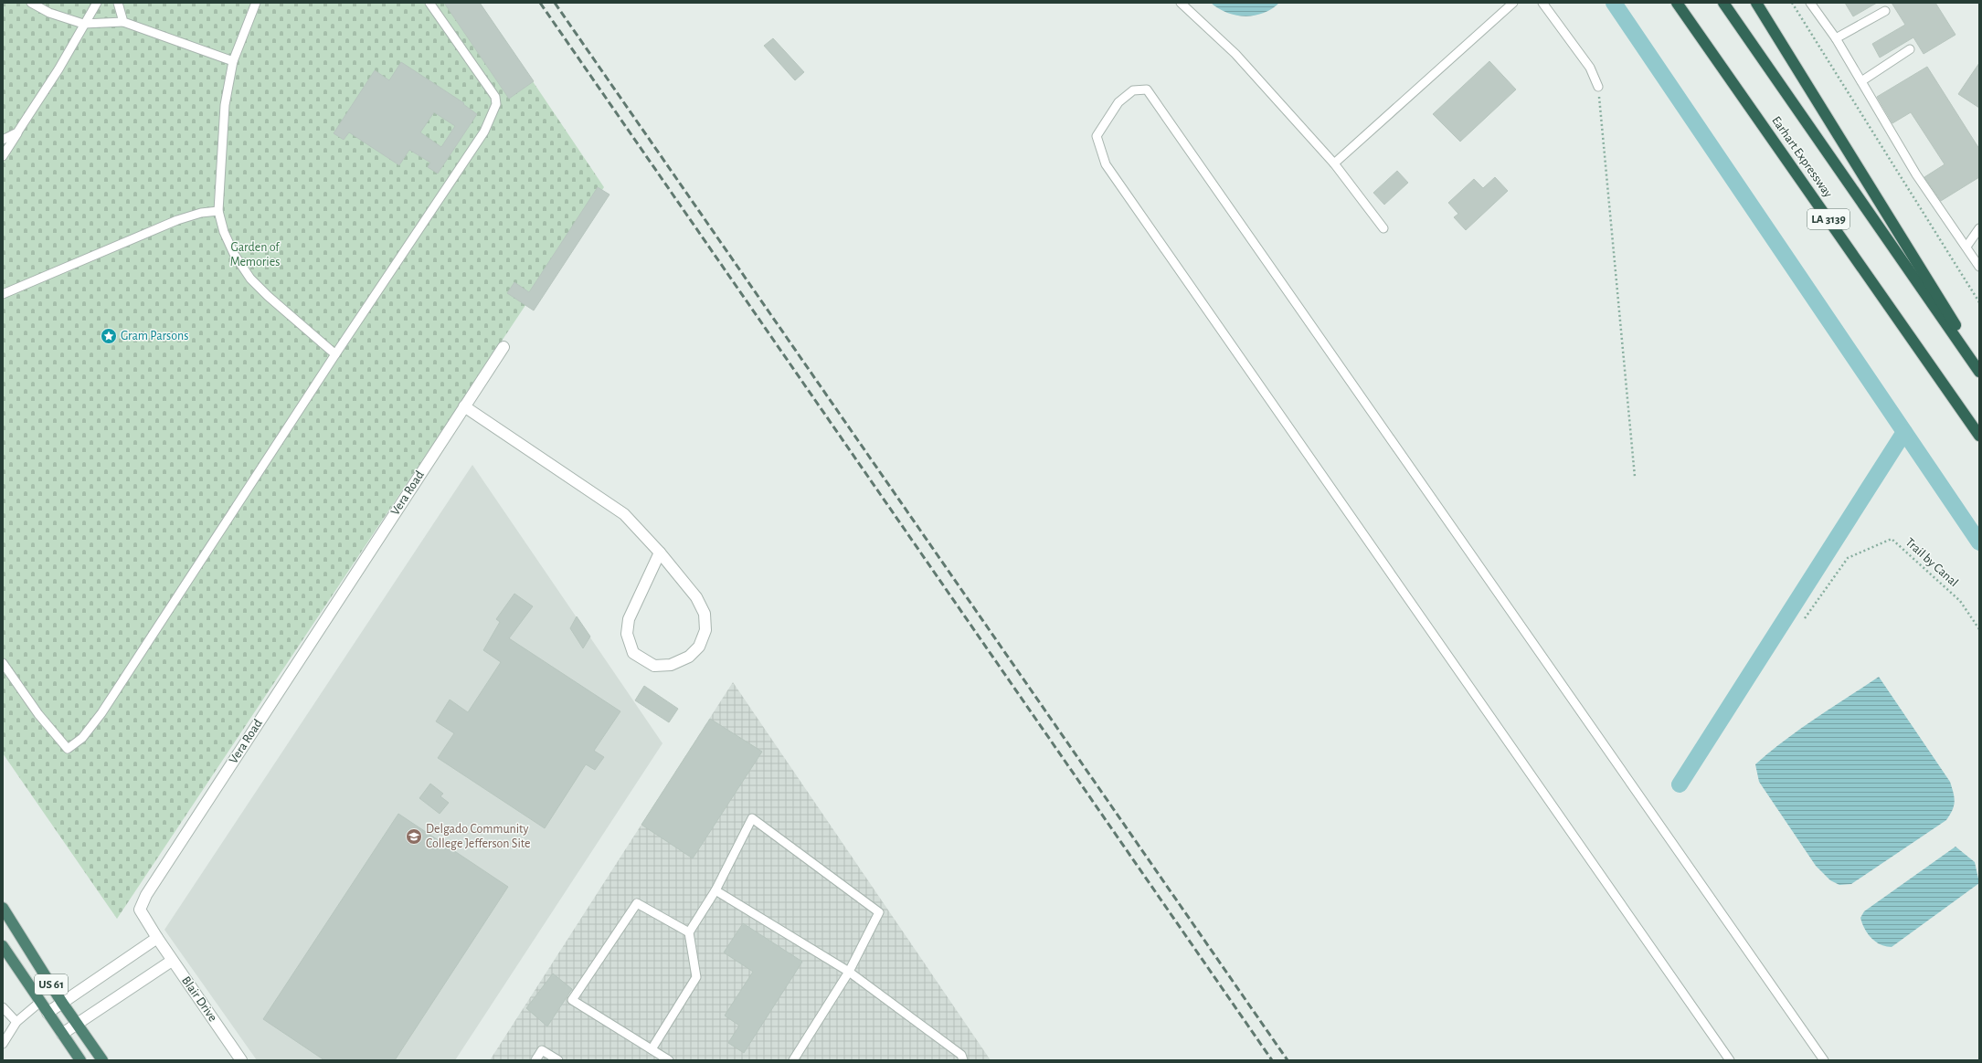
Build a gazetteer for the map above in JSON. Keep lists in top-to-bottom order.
{
  "streets": {
    "highway": ["Earhart Expressway", "LA 3139", "US 61"],
    "street": ["Vera Road", "Blair Drive"],
    "path": ["Trail by Canal"]
  },
  "crossings": [
    ["Vera Road", "Blair Drive"]
  ],
  "parks": ["Garden of Memories"],
  "places": {
    "place": ["Gram Parsons"],
    "school or university": ["Delgado Community College Jefferson Site"]
  }
}
